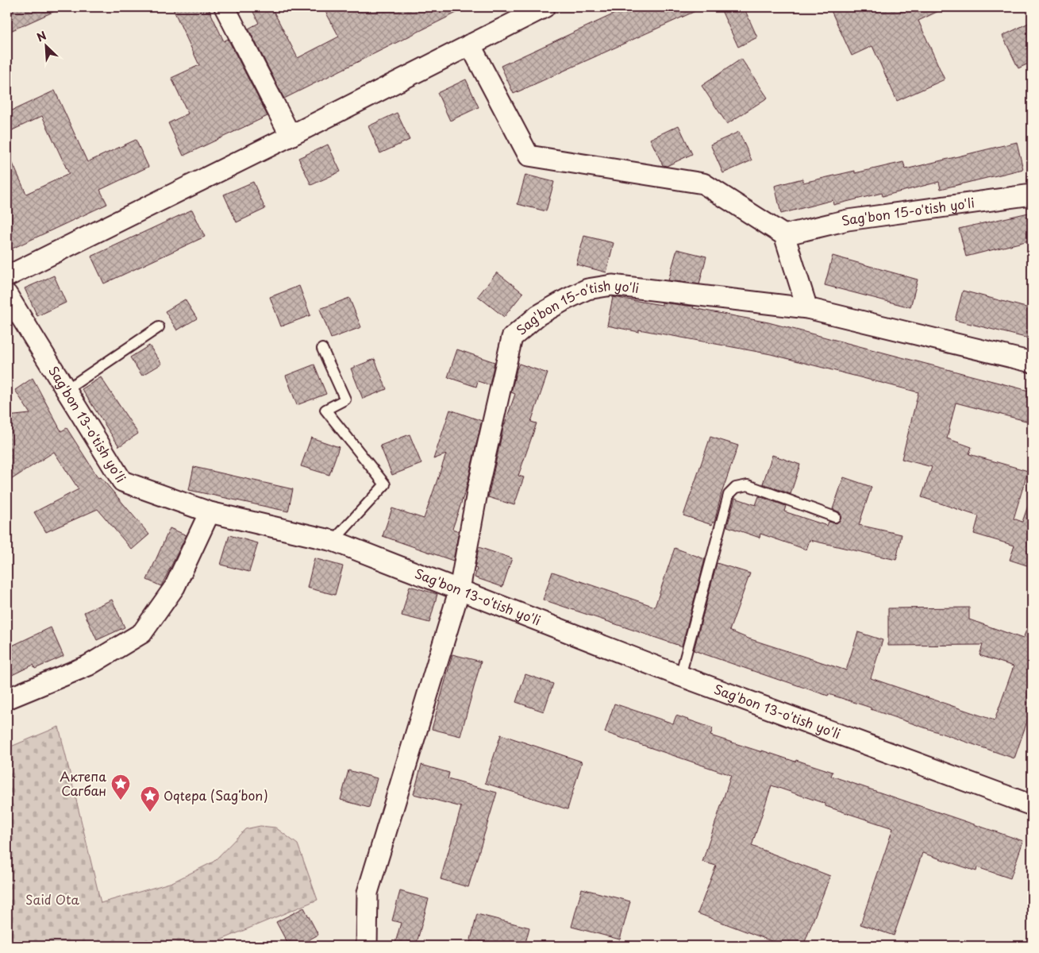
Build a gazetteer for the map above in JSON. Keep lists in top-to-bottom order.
{
  "streets": {
    "street": ["Sag'bon 15-o'tish yo'li", "Sag'bon 13-o'tish yo'li"]
  },
  "crossings": [
    ["Sag'bon 15-o'tish yo'li", "Sag'bon 13-o'tish yo'li"]
  ],
  "parks": ["Said Ota"],
  "places": {
    "place": ["Актепа Сагбан", "Oqtepa (Sagʻbon)"]
  },
  "north": "top left"
}
